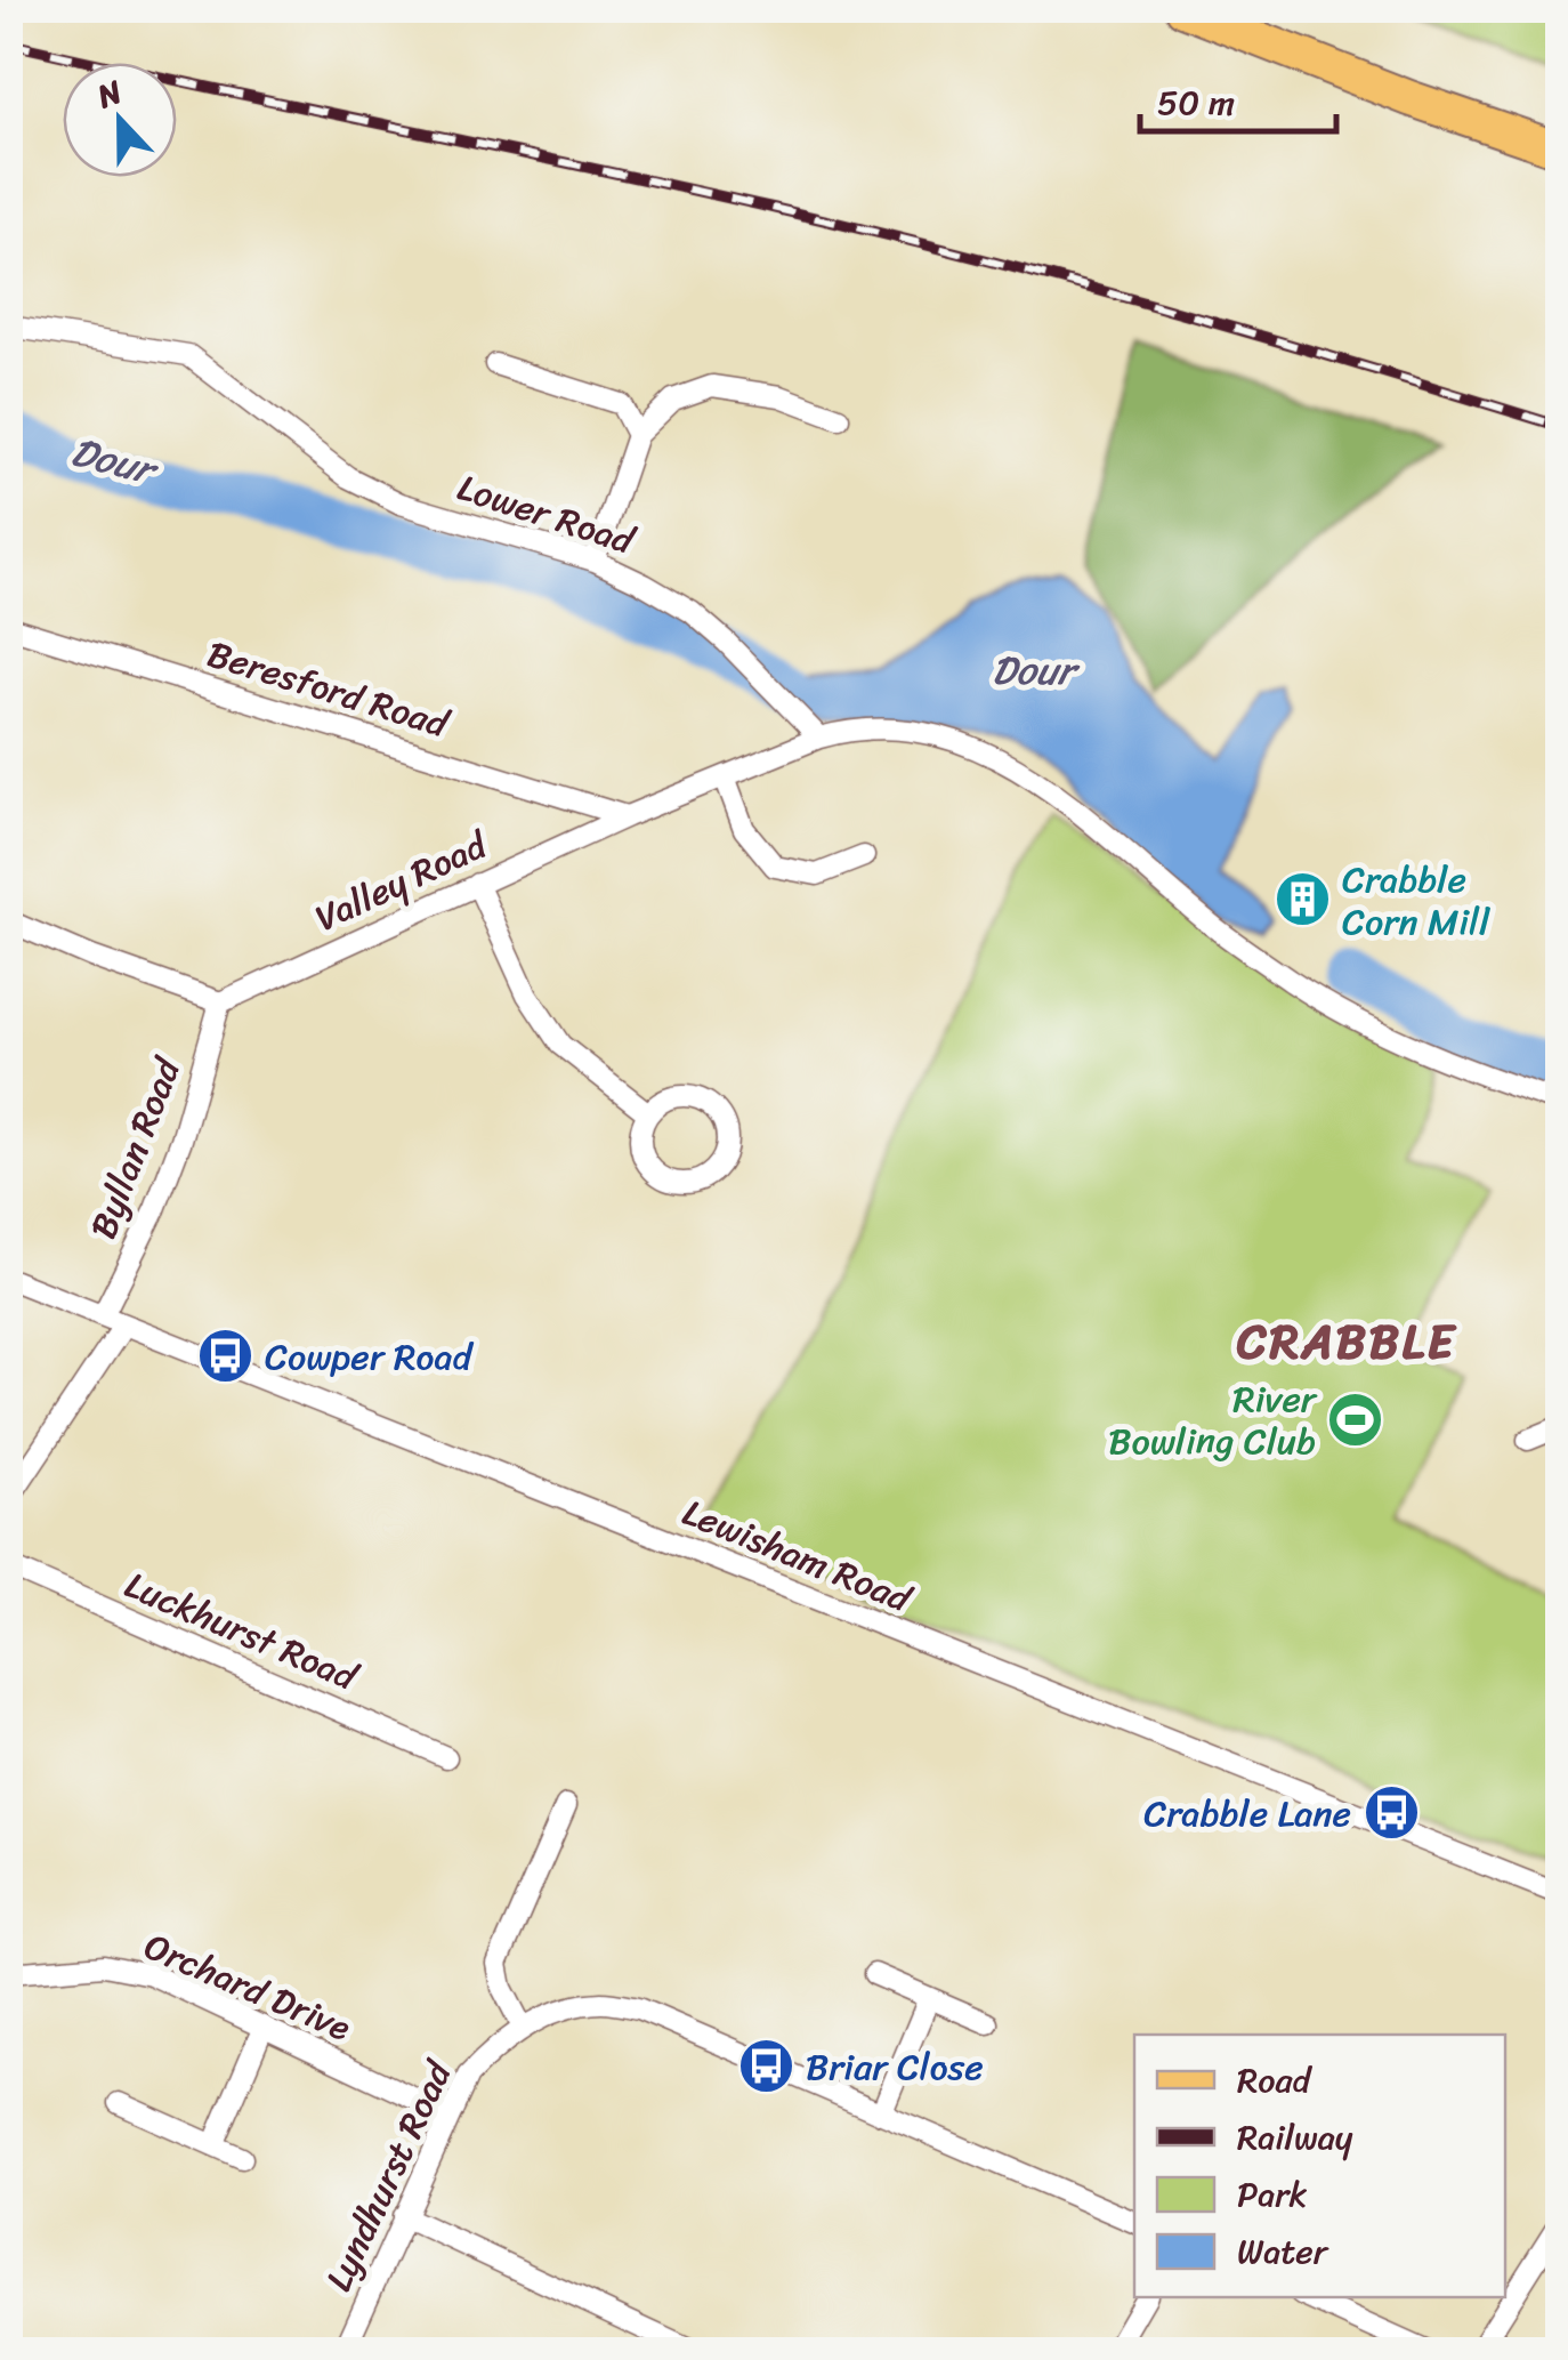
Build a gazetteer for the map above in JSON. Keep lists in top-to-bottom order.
{
  "streets": {
    "street": [
      "Lower Road",
      "Beresford Road",
      "Valley Road",
      "Byllan Road",
      "Lewisham Road",
      "Luckhurst Road",
      "Orchard Drive",
      "Lyndhurst Road"
    ]
  },
  "crossings": [
    ["Lower Road", "Valley Road"],
    ["Beresford Road", "Valley Road"],
    ["Valley Road", "Byllan Road"],
    ["Byllan Road", "Lewisham Road"],
    ["Orchard Drive", "Lyndhurst Road"]
  ],
  "districts": ["CRABBLE"],
  "water": ["Dour"],
  "places": {
    "building": ["Crabble Corn Mill"],
    "bus stop": ["Cowper Road", "Crabble Lane", "Briar Close"],
    "sports": ["River Bowling Club"]
  },
  "legend": [
    "Road",
    "Railway",
    "Park",
    "Water"
  ],
  "scale_bar": "50 m",
  "north": "top"
}
